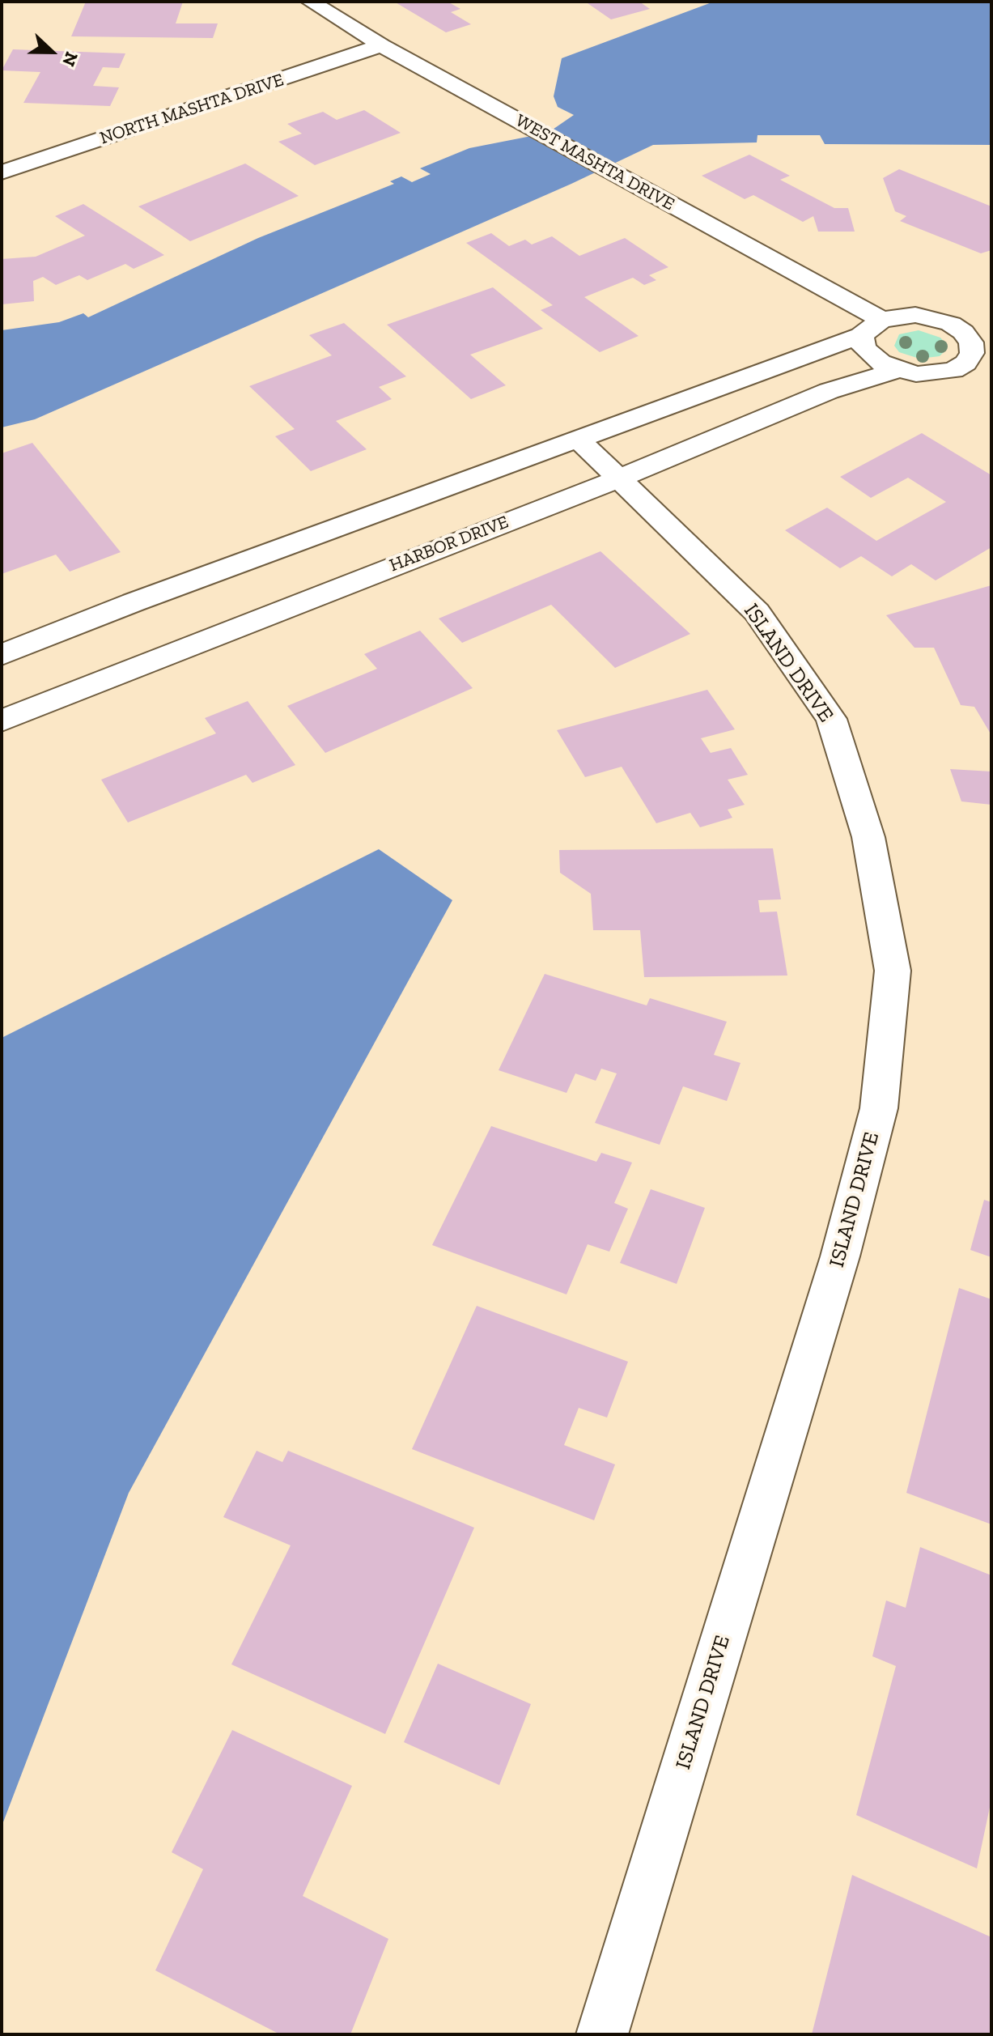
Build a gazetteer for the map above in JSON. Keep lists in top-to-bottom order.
{
  "streets": {
    "street": [
      "NORTH MASHTA DRIVE",
      "WEST MASHTA DRIVE",
      "HARBOR DRIVE",
      "ISLAND DRIVE"
    ]
  },
  "crossings": [
    ["NORTH MASHTA DRIVE", "WEST MASHTA DRIVE"],
    ["HARBOR DRIVE", "ISLAND DRIVE"]
  ],
  "north": "right"
}
